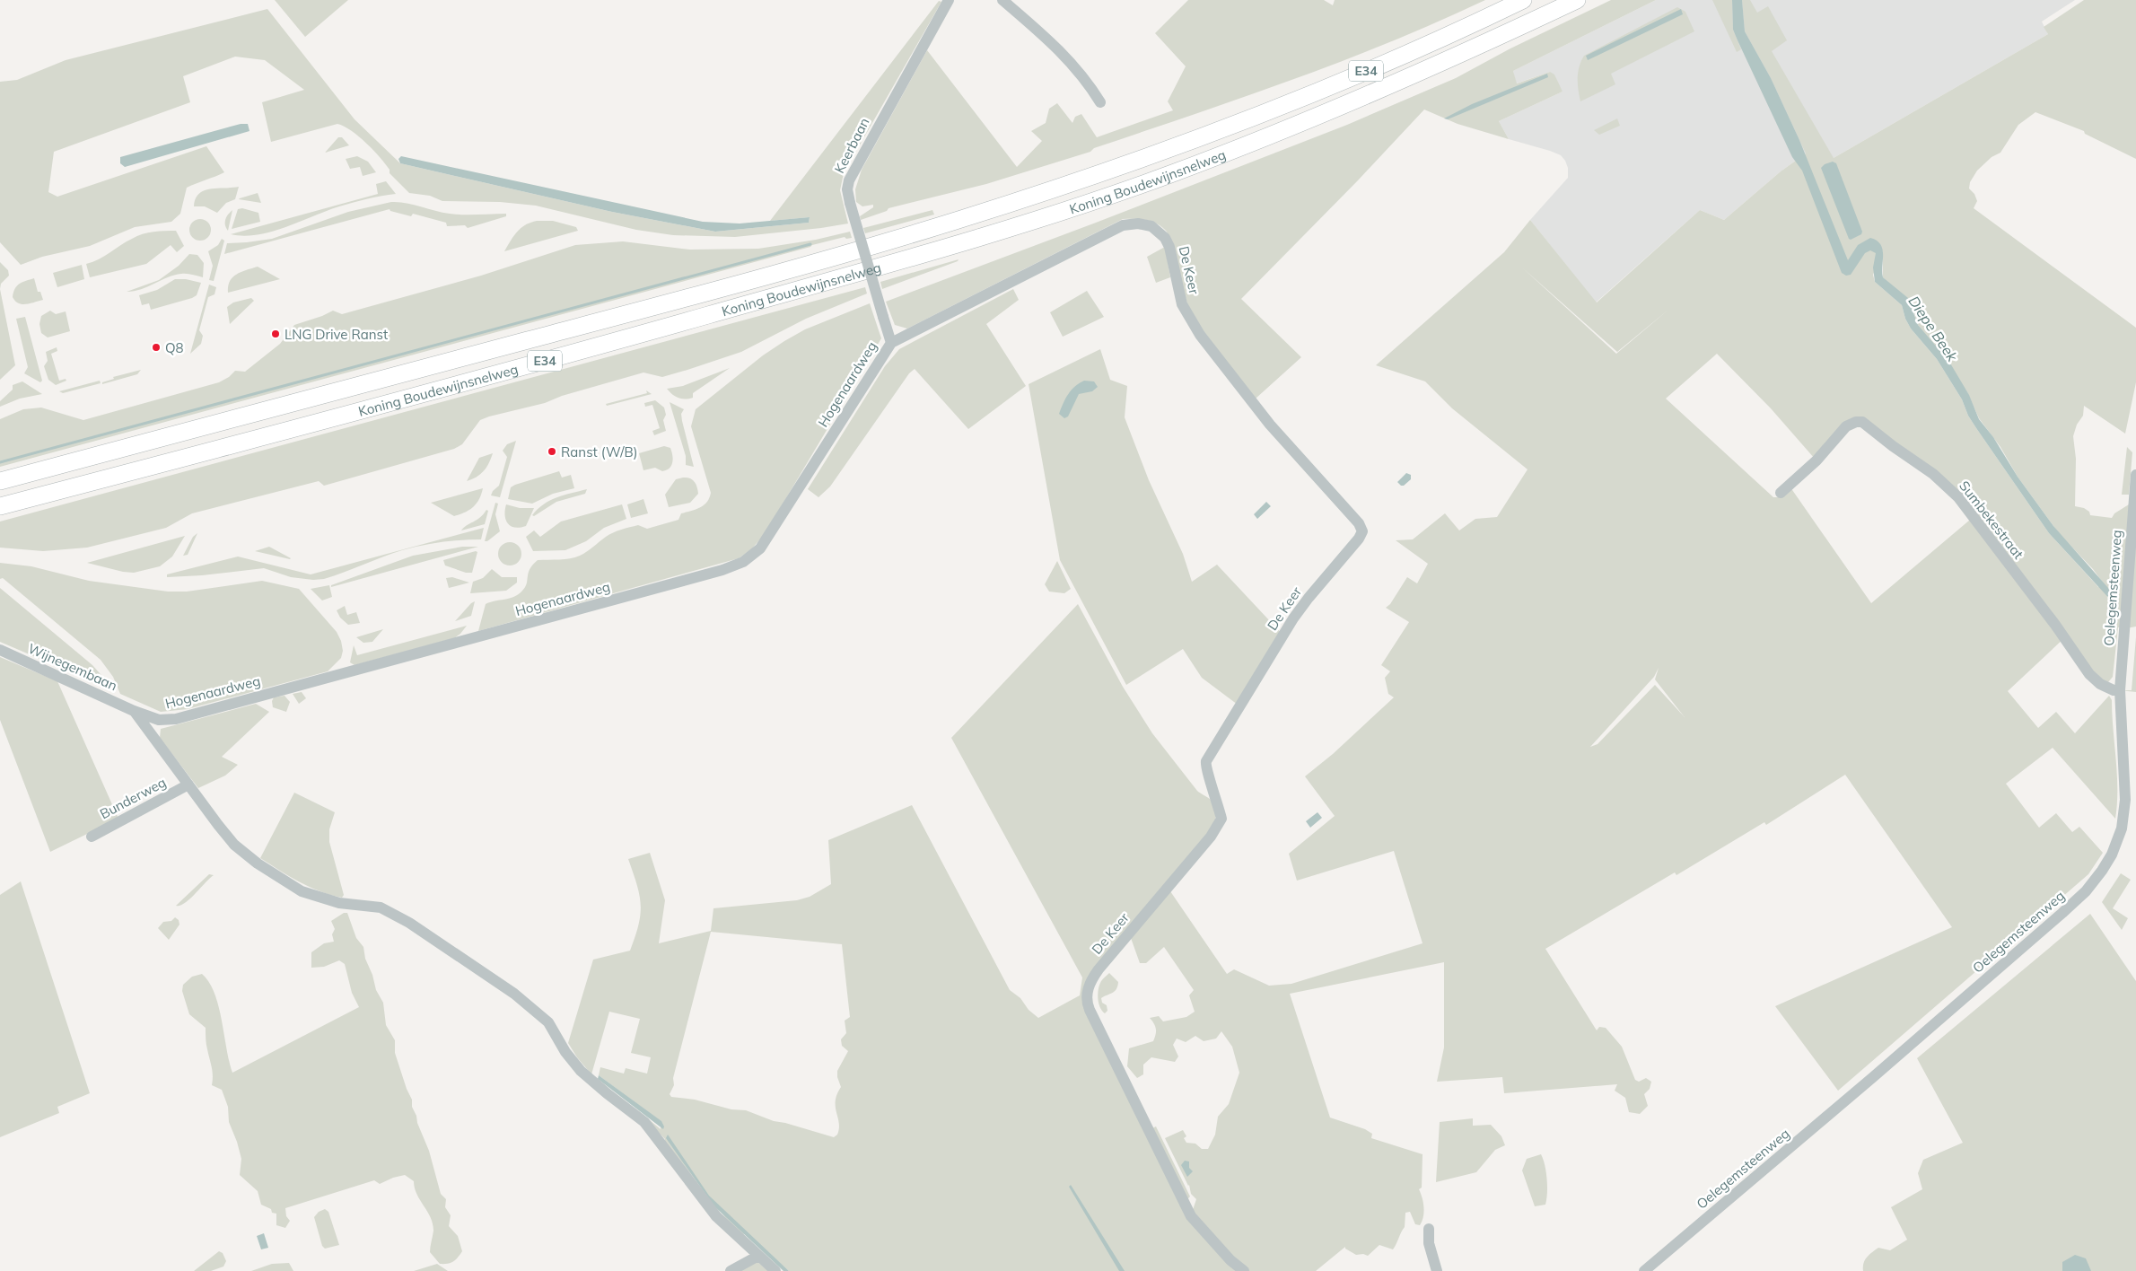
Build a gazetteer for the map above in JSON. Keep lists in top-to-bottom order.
{
  "streets": {
    "highway": ["E34", "Koning Boudewijnsnelweg"],
    "street": [
      "Keerbaan",
      "De Keer",
      "Hogenaardweg",
      "Sumbekestraat",
      "Oelegemsteenweg",
      "Wijnegembaan",
      "Bunderweg"
    ]
  },
  "crossings": [
    ["Keerbaan", "De Keer"],
    ["Keerbaan", "Hogenaardweg"],
    ["De Keer", "Hogenaardweg"],
    ["Hogenaardweg", "Wijnegembaan"],
    ["Sumbekestraat", "Oelegemsteenweg"]
  ],
  "water": ["Diepe Beek"],
  "places": ["LNG Drive Ranst", "Q8", "Ranst (W/B)"]
}
